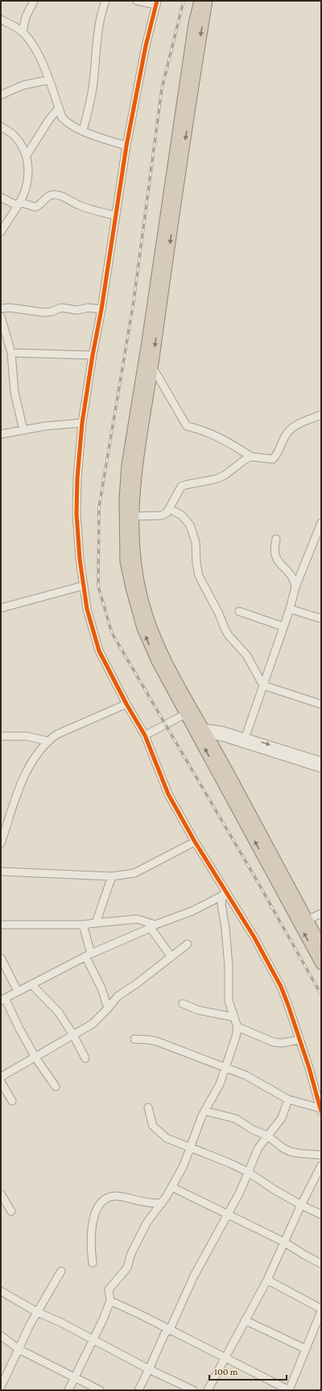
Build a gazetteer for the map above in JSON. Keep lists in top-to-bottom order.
{
  "scale_bar": "100 m"
}
